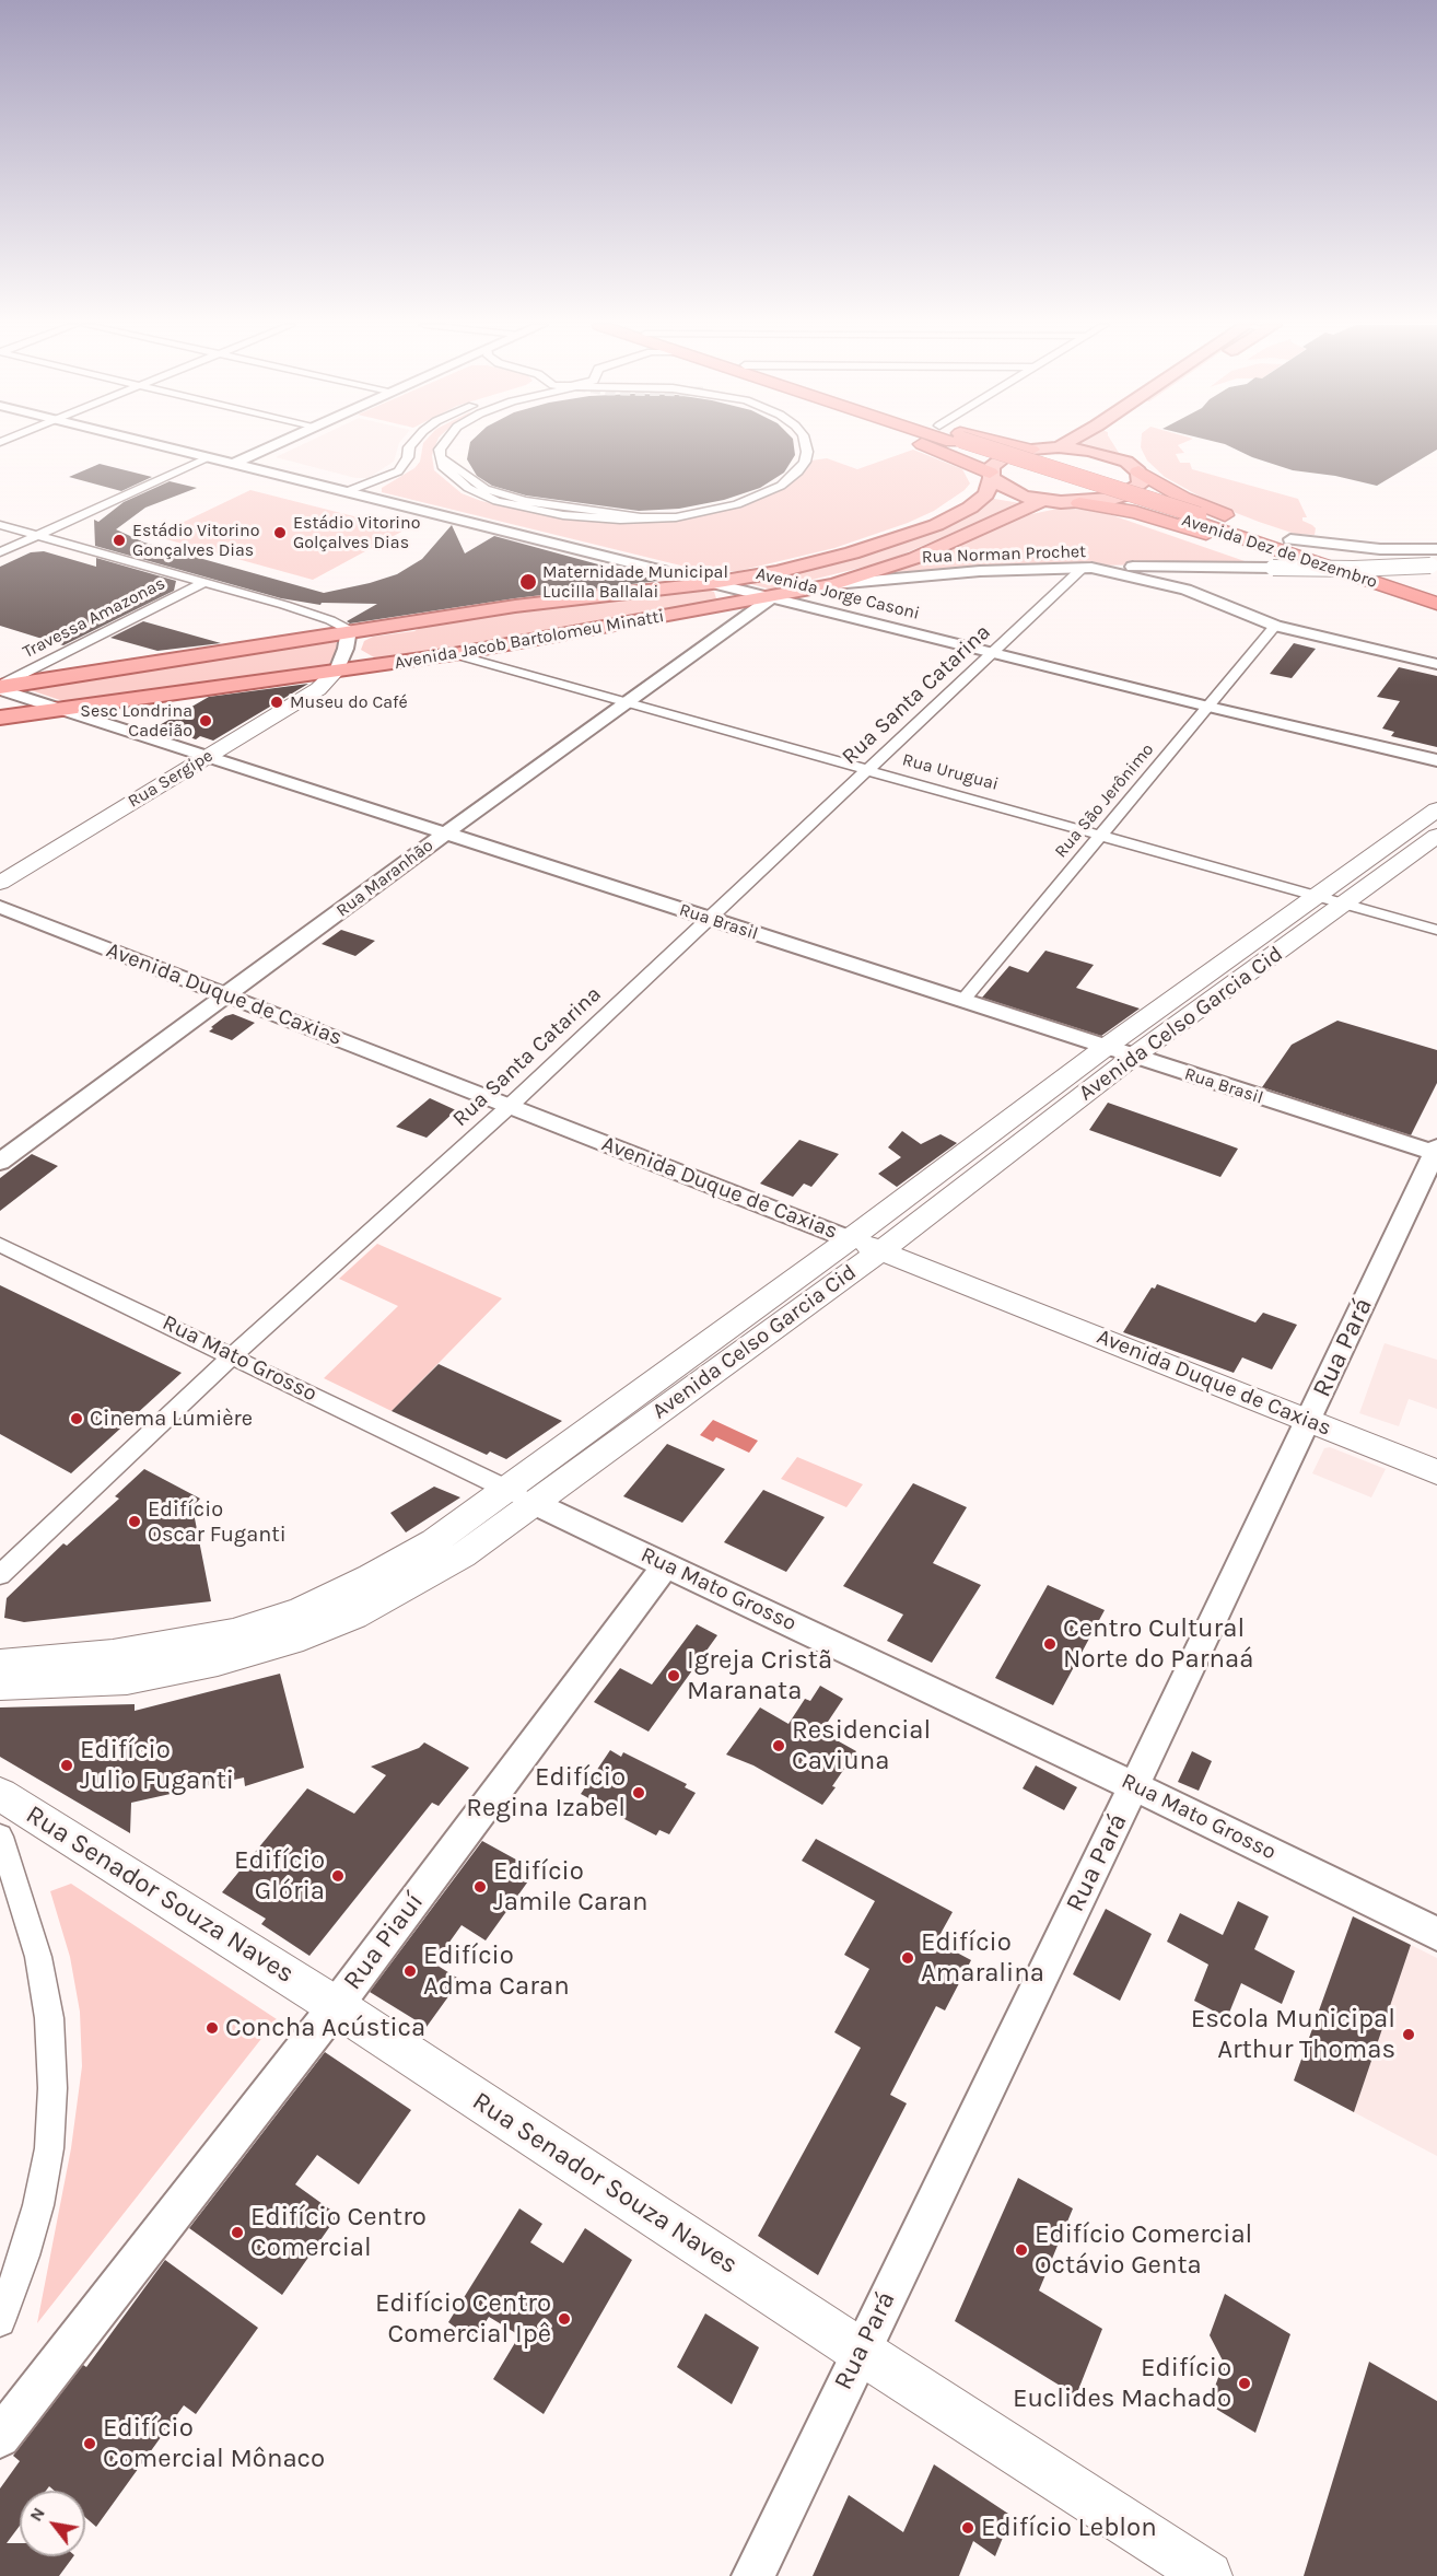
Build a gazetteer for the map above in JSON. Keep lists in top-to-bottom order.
{
  "streets": {
    "highway": ["Avenida Dez de Dezembro"],
    "main road": [
      "Avenida Jacob Bartolomeu Minatti",
      "Rua Sergipe",
      "Avenida Duque de Caxias",
      "Avenida Celso Garcia Cid",
      "Rua Senador Souza Naves"
    ],
    "street": [
      "Rua Norman Prochet",
      "Avenida Jorge Casoni",
      "Travessa Amazonas",
      "Rua Santa Catarina",
      "Rua Uruguai",
      "Rua São Jerônimo",
      "Rua Maranhão",
      "Rua Brasil",
      "Rua Pará",
      "Rua Mato Grosso",
      "Rua Piauí"
    ]
  },
  "crossings": [
    ["Rua Norman Prochet", "Avenida Jacob Bartolomeu Minatti"],
    ["Rua Norman Prochet", "Rua Santa Catarina"],
    ["Rua Norman Prochet", "Rua São Jerônimo"],
    ["Avenida Jorge Casoni", "Avenida Jacob Bartolomeu Minatti"],
    ["Avenida Jorge Casoni", "Rua Santa Catarina"],
    ["Avenida Jorge Casoni", "Rua São Jerônimo"],
    ["Avenida Jorge Casoni", "Rua Maranhão"],
    ["Travessa Amazonas", "Avenida Jacob Bartolomeu Minatti"],
    ["Travessa Amazonas", "Rua Brasil"],
    ["Avenida Jacob Bartolomeu Minatti", "Rua Uruguai"],
    ["Avenida Jacob Bartolomeu Minatti", "Rua Sergipe"],
    ["Avenida Jacob Bartolomeu Minatti", "Rua Maranhão"],
    ["Avenida Jacob Bartolomeu Minatti", "Rua Brasil"],
    ["Rua Santa Catarina", "Rua Uruguai"],
    ["Rua Santa Catarina", "Rua Brasil"],
    ["Rua Santa Catarina", "Avenida Duque de Caxias"],
    ["Rua Santa Catarina", "Rua Mato Grosso"],
    ["Rua Uruguai", "Rua São Jerônimo"],
    ["Rua Uruguai", "Rua Maranhão"],
    ["Rua Uruguai", "Avenida Celso Garcia Cid"],
    ["Rua Sergipe", "Rua Brasil"],
    ["Rua São Jerônimo", "Rua Brasil"],
    ["Rua Maranhão", "Rua Brasil"],
    ["Rua Maranhão", "Avenida Duque de Caxias"],
    ["Rua Brasil", "Avenida Celso Garcia Cid"],
    ["Rua Brasil", "Rua Pará"],
    ["Avenida Duque de Caxias", "Avenida Celso Garcia Cid"],
    ["Avenida Duque de Caxias", "Rua Pará"],
    ["Avenida Celso Garcia Cid", "Rua Mato Grosso"],
    ["Rua Pará", "Rua Mato Grosso"],
    ["Rua Pará", "Rua Senador Souza Naves"],
    ["Rua Mato Grosso", "Rua Piauí"],
    ["Rua Senador Souza Naves", "Rua Piauí"]
  ],
  "places": [
    "Estádio Vitorino Golçalves Dias",
    "Estádio Vitorino Gonçalves Dias",
    "Maternidade Municipal Lucilla Ballalai",
    "Museu do Café",
    "Sesc Londrina Cadeião",
    "Cinema Lumière",
    "Edifício Oscar Fuganti",
    "Centro Cultural Norte do Parnaá",
    "Igreja Cristã Maranata",
    "Residencial Caviuna",
    "Edifício Julio Fuganti",
    "Edifício Regina Izabel",
    "Edifício Glória",
    "Edifício Jamile Caran",
    "Edifício Amaralina",
    "Edifício Adma Caran",
    "Concha Acústica",
    "Escola Municipal Arthur Thomas",
    "Edifício Centro Comercial",
    "Edifício Comercial Octávio Genta",
    "Edifício Centro Comercial Ipê",
    "Edifício Euclides Machado",
    "Edifício Comercial Mônaco",
    "Edifício Leblon"
  ],
  "north": "top left"
}
